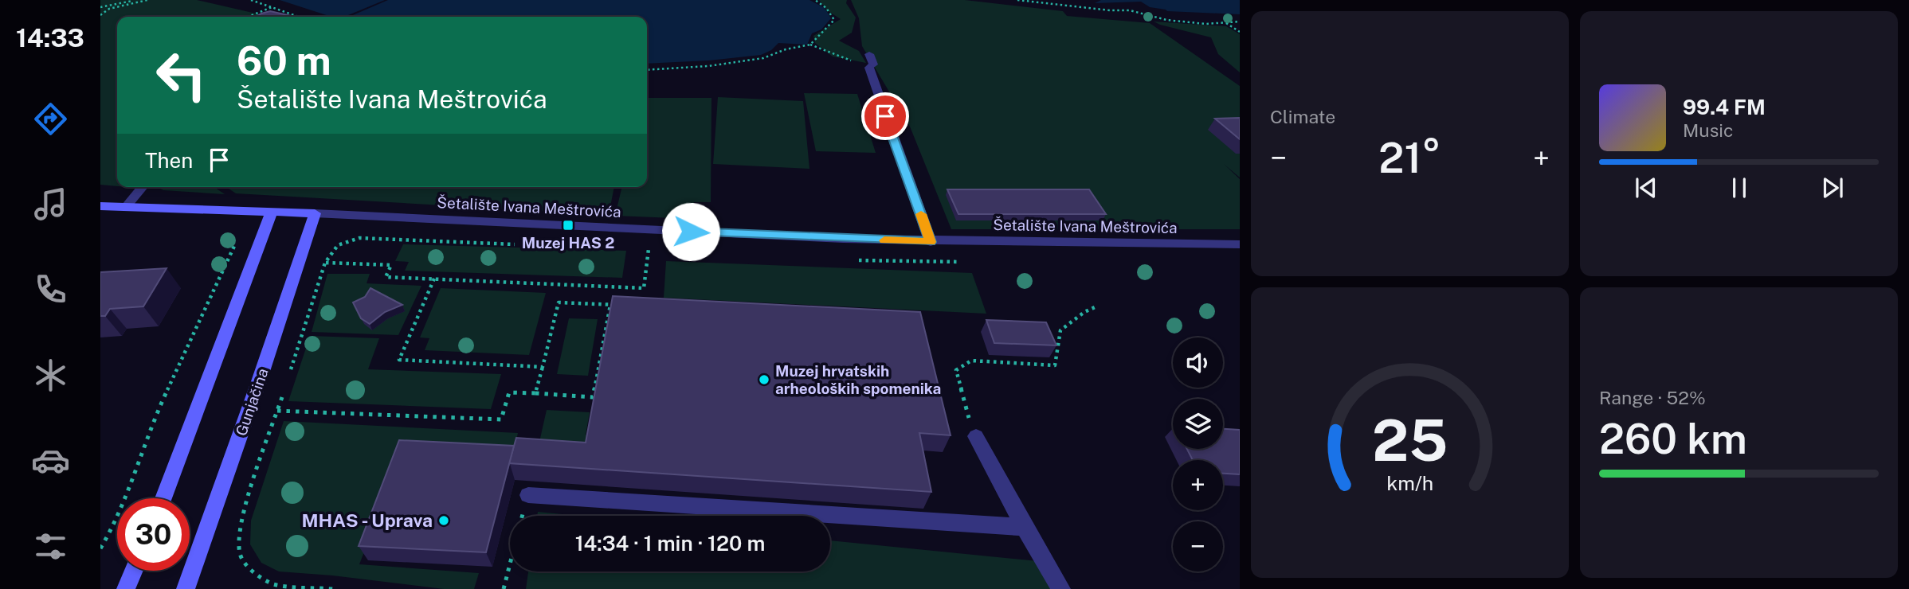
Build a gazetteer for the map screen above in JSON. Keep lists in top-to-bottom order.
{
  "streets": {
    "main road": ["Šetalište Ivana Meštrovića", "Gunjačina"]
  },
  "crossings": [
    ["Šetalište Ivana Meštrovića", "Gunjačina"]
  ],
  "places": {
    "transit": ["Muzej HAS 2"],
    "other": ["Muzej hrvatskih arheoloških spomenika", "MHAS - Uprava"]
  },
  "page": {
    "tabs": "14:33",
    "tile": [
      "Climate",
      ["Range · 52%", "260 km"]
    ],
    "turn": ["60 m", "Šetalište Ivana Meštrovića"],
    "song": ["99.4 FM", "Music"],
    "then": "Then",
    "heat": ["−", "21°", "+"],
    "map_buttons": ["+", "−"],
    "limit": "30",
    "trip": "14:34 · 1 min · 120 m",
    "gauge": ["25", "km/h"]
  }
}
